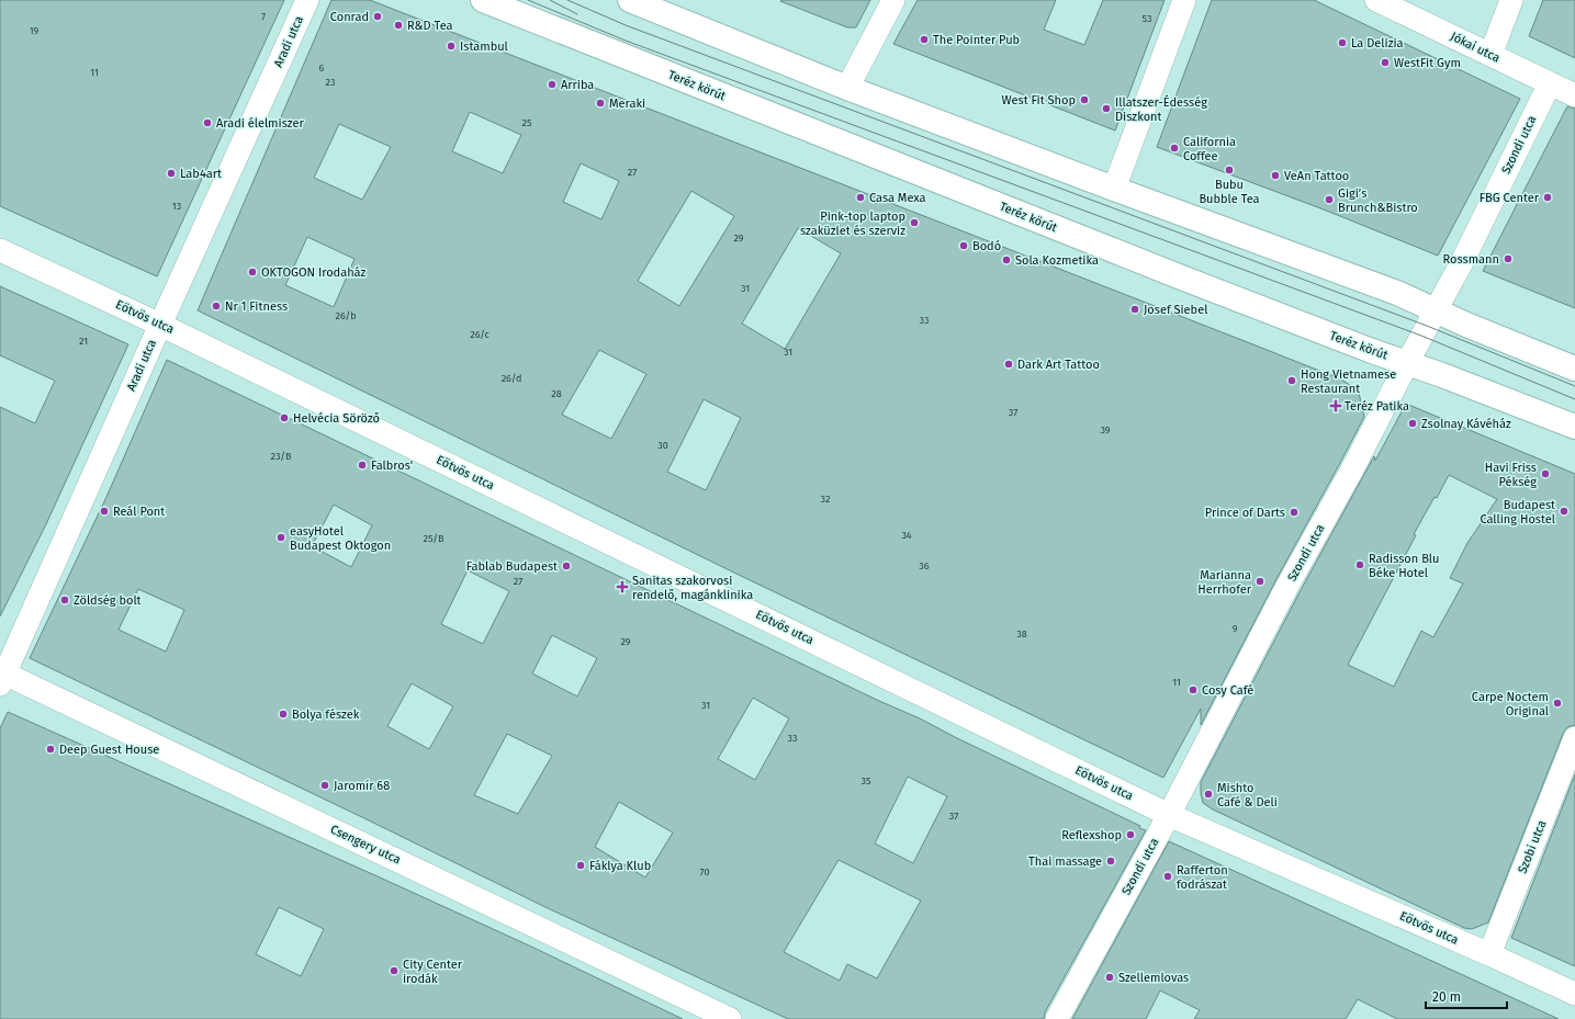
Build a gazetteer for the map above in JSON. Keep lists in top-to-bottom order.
{
  "streets": {
    "main road": ["Teréz körút"],
    "street": [
      "Aradi utca",
      "Jókai utca",
      "Szondi utca",
      "Eötvös utca",
      "Csengery utca",
      "Szobi utca"
    ]
  },
  "crossings": [
    ["Aradi utca", "Eötvös utca"],
    ["Aradi utca", "Csengery utca"],
    ["Jókai utca", "Szondi utca"],
    ["Teréz körút", "Szondi utca"],
    ["Szondi utca", "Eötvös utca"],
    ["Eötvös utca", "Szobi utca"]
  ],
  "places": {
    "other": [
      "Conrad",
      "R&D Tea",
      "The Pointer Pub",
      "La Delizia",
      "Istambul",
      "WestFit Gym",
      "Arriba",
      "West Fit Shop",
      "Meraki",
      "Illatszer-Édesség Diszkont",
      "Aradi élelmiszer",
      "California Coffee",
      "Bubu Bubble Tea",
      "Lab4art",
      "VeAn Tattoo",
      "Casa Mexa",
      "FBG Center",
      "Gigi’s Brunch&Bistro",
      "Pink-top laptop szaküzlet és szerviz",
      "Bodó",
      "Rossmann",
      "Sola Kozmetika",
      "OKTOGON Irodaház",
      "Nr 1 Fitness",
      "Josef Siebel",
      "Dark Art Tattoo",
      "Hong Vietnamese Restaurant",
      "Helvécia Söröző",
      "Zsolnay Kávéház",
      "Falbros'",
      "Havi Friss Pékség",
      "Reál Pont",
      "Budapest Calling Hostel",
      "Prince of Darts",
      "easyHotel Budapest Oktogon",
      "Radisson Blu Béke Hotel",
      "Fablab Budapest",
      "Marianna Herrhofer",
      "Zöldség bolt",
      "Cosy Café",
      "Carpe Noctem Original",
      "Bolya fészek",
      "Deep Guest House",
      "Jaromír 68",
      "Mishto Café & Deli",
      "Reflexshop",
      "Thai massage",
      "Fáklya Klub",
      "Rafferton fodrászat",
      "City Center irodák",
      "Szellemlovas"
    ],
    "health": ["Teréz Patika", "Sanitas szakorvosi rendelő, magánklinika"]
  },
  "house_numbers": [
    "7",
    "53",
    "19",
    "6",
    "11",
    "23",
    "25",
    "27",
    "13",
    "29",
    "31",
    "26/b",
    "33",
    "26/c",
    "21",
    "31",
    "26/d",
    "28",
    "37",
    "39",
    "30",
    "23/B",
    "32",
    "34",
    "25/B",
    "36",
    "27",
    "9",
    "38",
    "29",
    "11",
    "31",
    "33",
    "35",
    "37",
    "70"
  ],
  "scale_bar": "20 m"
}
